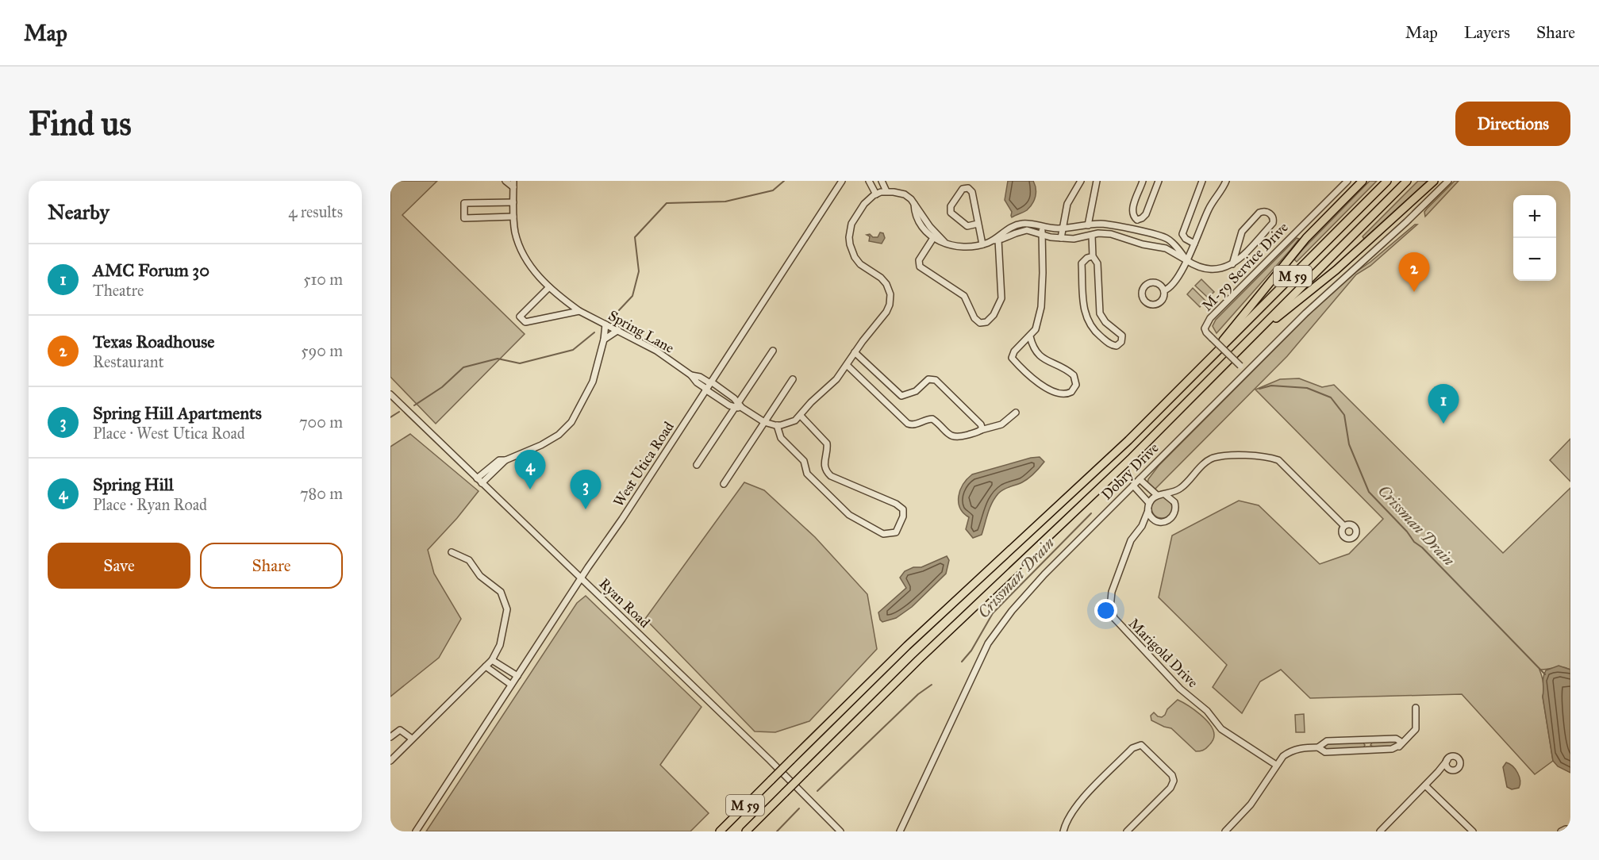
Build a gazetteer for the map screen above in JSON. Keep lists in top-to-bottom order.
{
  "streets": {
    "highway": ["M 59"],
    "street": [
      "M-59 Service Drive",
      "Spring Lane",
      "West Utica Road",
      "Dobry Drive",
      "Ryan Road",
      "Marigold Drive"
    ]
  },
  "crossings": [
    ["M-59 Service Drive", "Dobry Drive"],
    ["Spring Lane", "West Utica Road"],
    ["West Utica Road", "Ryan Road"]
  ],
  "water": ["Crissman Drain"],
  "page": {
    "header": "Map",
    "nav": ["Map", "Layers", "Share"],
    "buttons": [
      "Directions",
      ["Save", "Share"]
    ],
    "title": "Find us",
    "heading": ["Nearby", "4 results"],
    "map_buttons": ["+", "−"],
    "list": [
      {
        "mark": "1",
        "name": "AMC Forum 30",
        "note": "Theatre",
        "value": "510 m"
      },
      {
        "mark": "2",
        "name": "Texas Roadhouse",
        "note": "Restaurant",
        "value": "590 m"
      },
      {
        "mark": "3",
        "name": "Spring Hill Apartments",
        "note": "Place · West Utica Road",
        "value": "700 m"
      },
      {
        "mark": "4",
        "name": "Spring Hill",
        "note": "Place · Ryan Road",
        "value": "780 m"
      }
    ],
    "pins": [
      "2",
      "1",
      "4",
      "3"
    ]
  }
}
